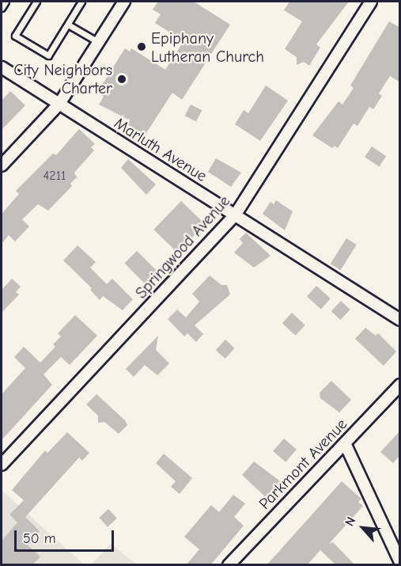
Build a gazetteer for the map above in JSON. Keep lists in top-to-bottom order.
{
  "streets": {
    "street": ["Marluth Avenue", "Springwood Avenue", "Parkmont Avenue"]
  },
  "crossings": [
    ["Marluth Avenue", "Springwood Avenue"]
  ],
  "places": ["Epiphany Lutheran Church", "City Neighbors Charter"],
  "house_numbers": ["4211"],
  "scale_bar": "50 m",
  "north": "top left"
}
